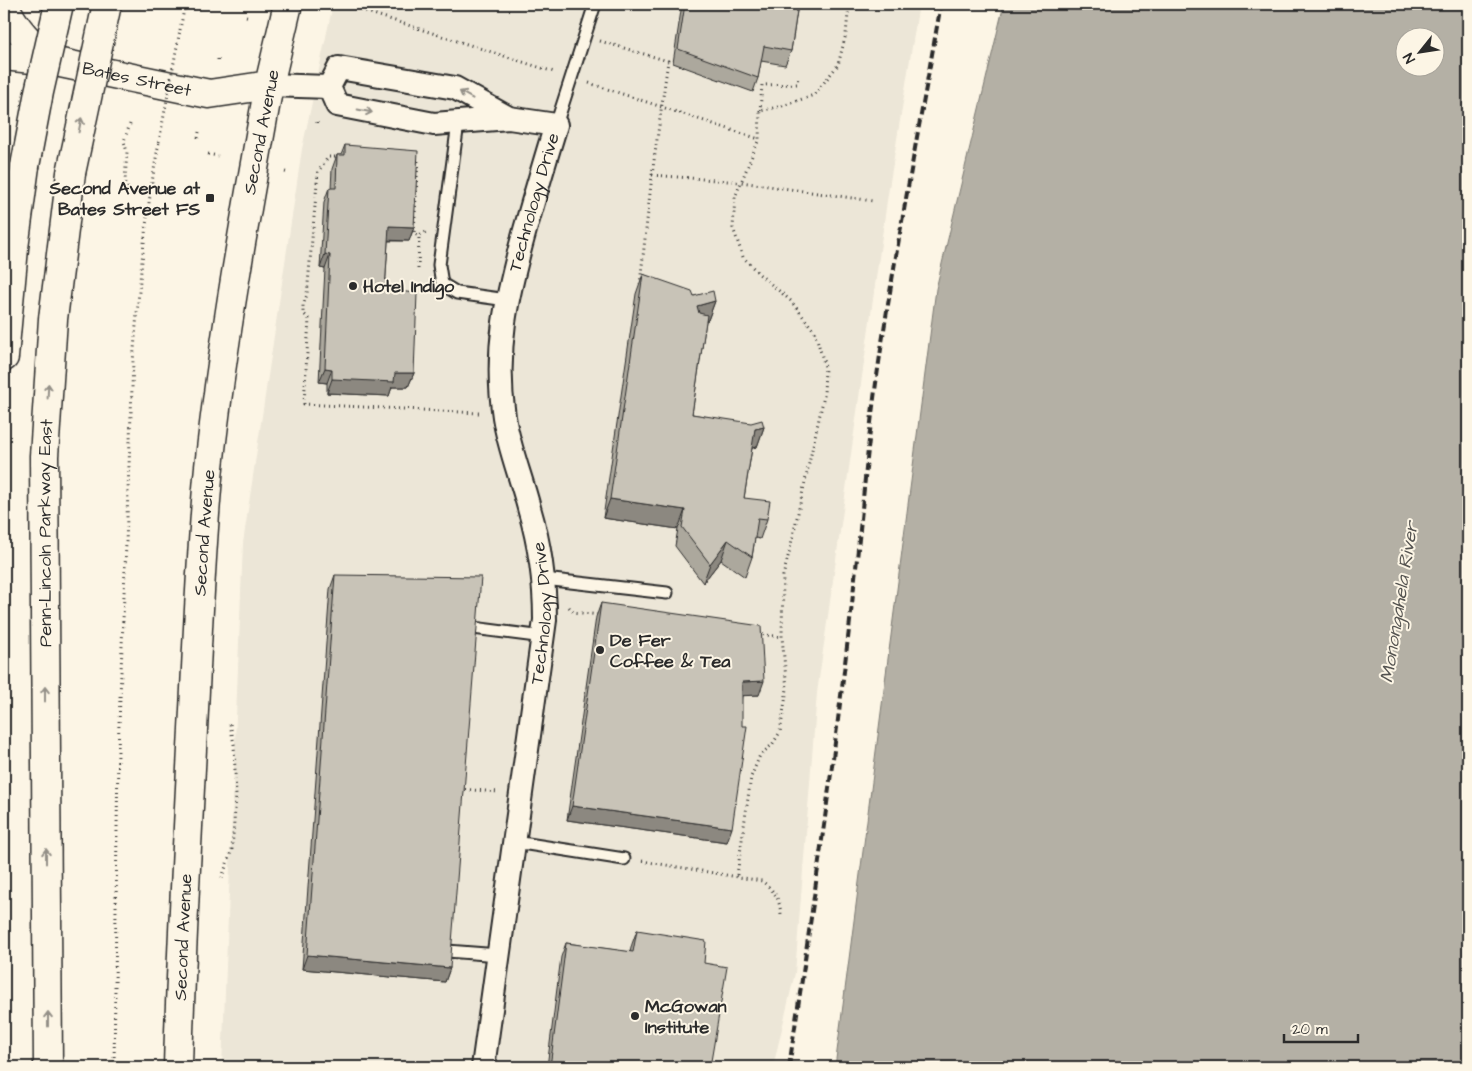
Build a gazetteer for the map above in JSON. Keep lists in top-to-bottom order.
{
  "streets": {
    "main road": ["Bates Street", "Second Avenue", "Penn-Lincoln Parkway East"],
    "street": ["Technology Drive"]
  },
  "crossings": [
    ["Bates Street", "Second Avenue"]
  ],
  "water": ["Monongahela River"],
  "places": {
    "transit": ["Second Avenue at Bates Street FS"],
    "other": ["Hotel Indigo", "De Fer Coffee & Tea", "McGowan Institute"]
  },
  "scale_bar": "20 m",
  "north": "bottom left"
}
